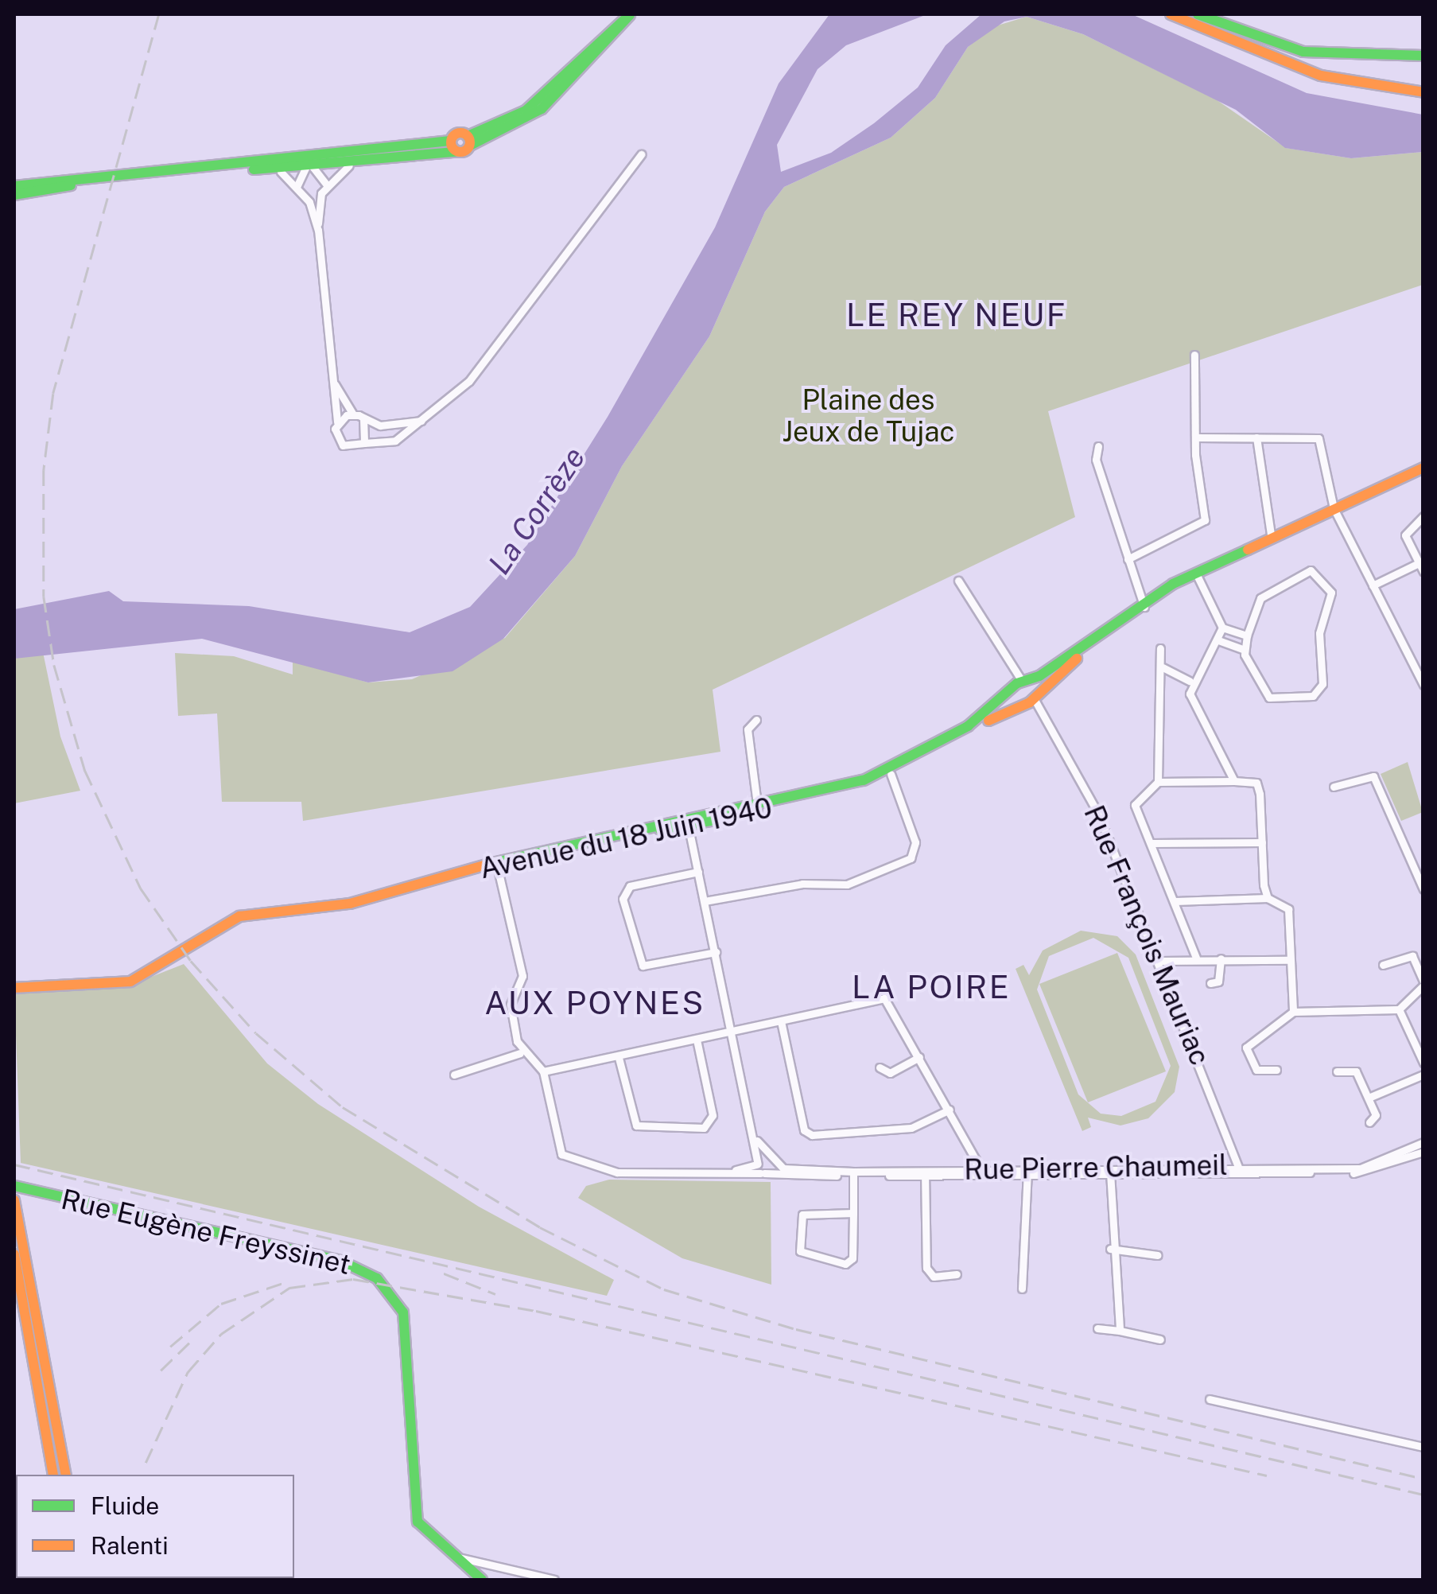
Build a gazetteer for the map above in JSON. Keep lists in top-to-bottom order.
{
  "streets": {
    "main road": ["Avenue du 18 Juin 1940", "Rue Eugène Freyssinet"],
    "street": ["Rue François Mauriac", "Rue Pierre Chaumeil"]
  },
  "crossings": [
    ["Avenue du 18 Juin 1940", "Rue François Mauriac"],
    ["Rue François Mauriac", "Rue Pierre Chaumeil"]
  ],
  "districts": ["LE REY NEUF", "LA POIRE", "AUX POYNES"],
  "water": ["La Corrèze"],
  "parks": ["Plaine des Jeux de Tujac"],
  "legend": ["Fluide", "Ralenti"]
}
